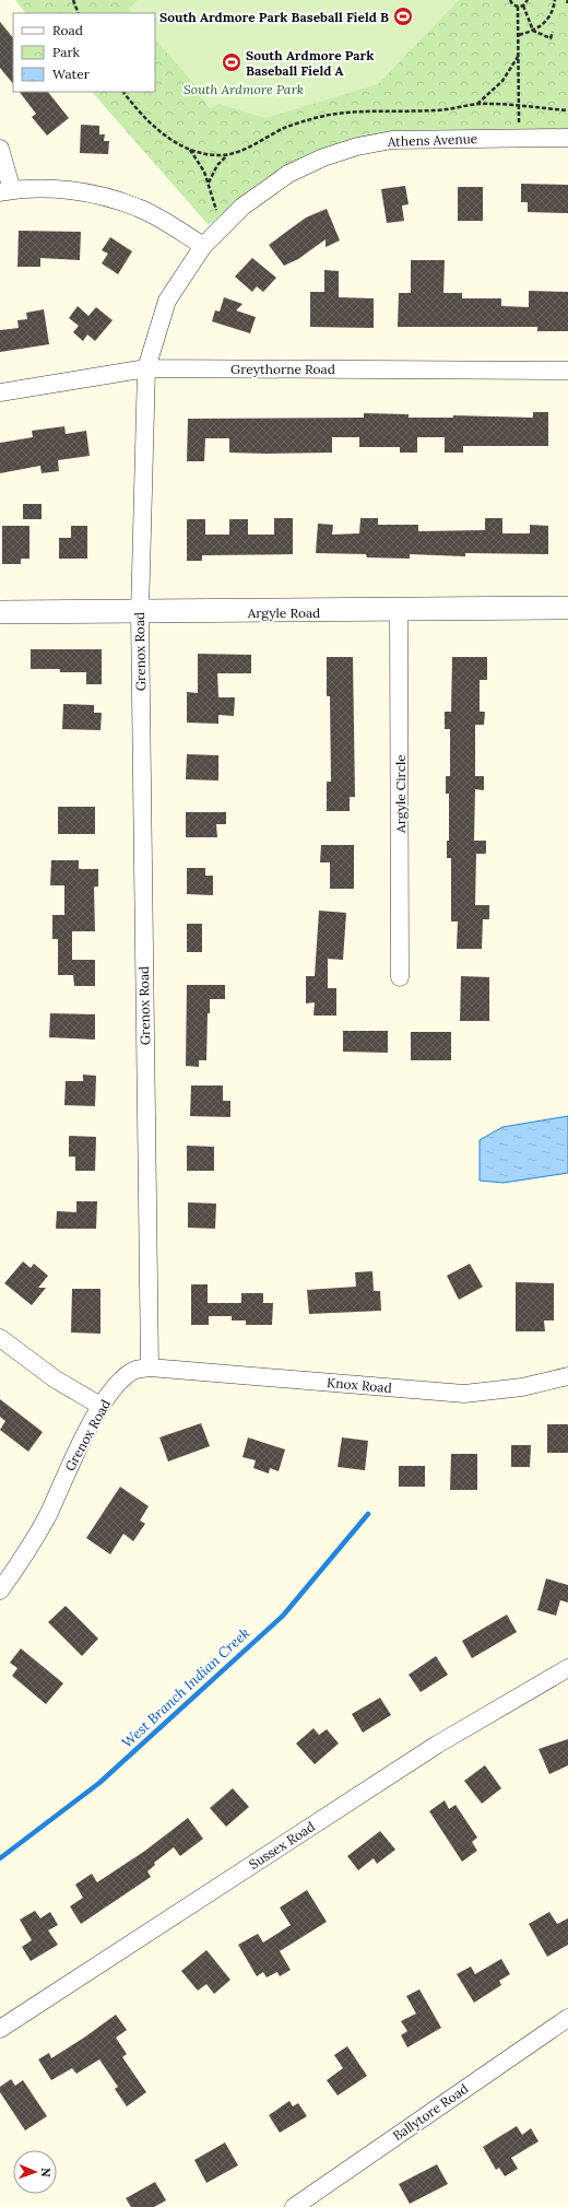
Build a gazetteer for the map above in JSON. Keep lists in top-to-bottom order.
{
  "streets": {
    "street": [
      "Athens Avenue",
      "Greythorne Road",
      "Argyle Road",
      "Grenox Road",
      "Argyle Circle",
      "Knox Road",
      "Sussex Road",
      "Ballytore Road"
    ]
  },
  "crossings": [
    ["Athens Avenue", "Greythorne Road"],
    ["Athens Avenue", "Grenox Road"],
    ["Greythorne Road", "Grenox Road"],
    ["Argyle Road", "Grenox Road"],
    ["Argyle Road", "Argyle Circle"],
    ["Grenox Road", "Knox Road"]
  ],
  "water": ["West Branch Indian Creek"],
  "parks": ["South Ardmore Park"],
  "places": {
    "sports": ["South Ardmore Park Baseball Field B", "South Ardmore Park Baseball Field A"]
  },
  "legend": ["Road", "Park", "Water"],
  "north": "right"
}
